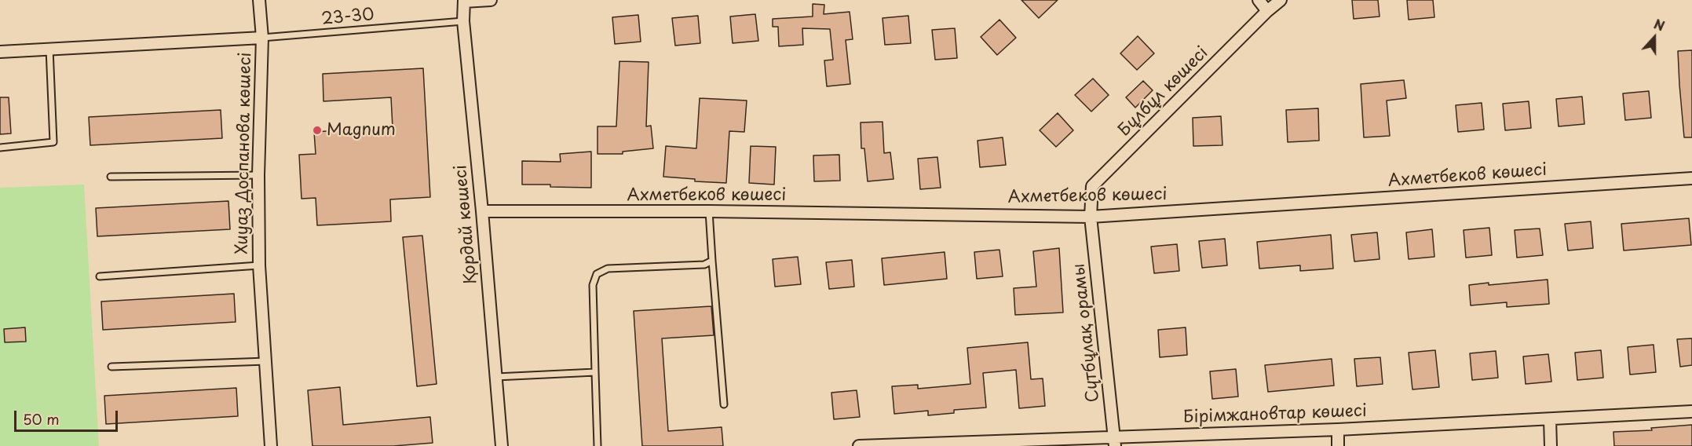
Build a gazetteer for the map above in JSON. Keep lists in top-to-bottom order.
{
  "streets": {
    "street": [
      "Бұлбұл көшесі",
      "Хиуаз Доспанова көшесі",
      "Ахметбеков көшесі",
      "Қордай көшесі",
      "Cүтбұлақ орамы",
      "Бірімжановтар көшесі"
    ],
    "lane": ["23-30"]
  },
  "crossings": [
    ["23-30", "Хиуаз Доспанова көшесі"],
    ["23-30", "Қордай көшесі"],
    ["Бұлбұл көшесі", "Ахметбеков көшесі"],
    ["Бұлбұл көшесі", "Cүтбұлақ орамы"],
    ["Ахметбеков көшесі", "Қордай көшесі"],
    ["Ахметбеков көшесі", "Cүтбұлақ орамы"],
    ["Cүтбұлақ орамы", "Бірімжановтар көшесі"]
  ],
  "places": ["Magnum"],
  "scale_bar": "50 m",
  "north": "top"
}
